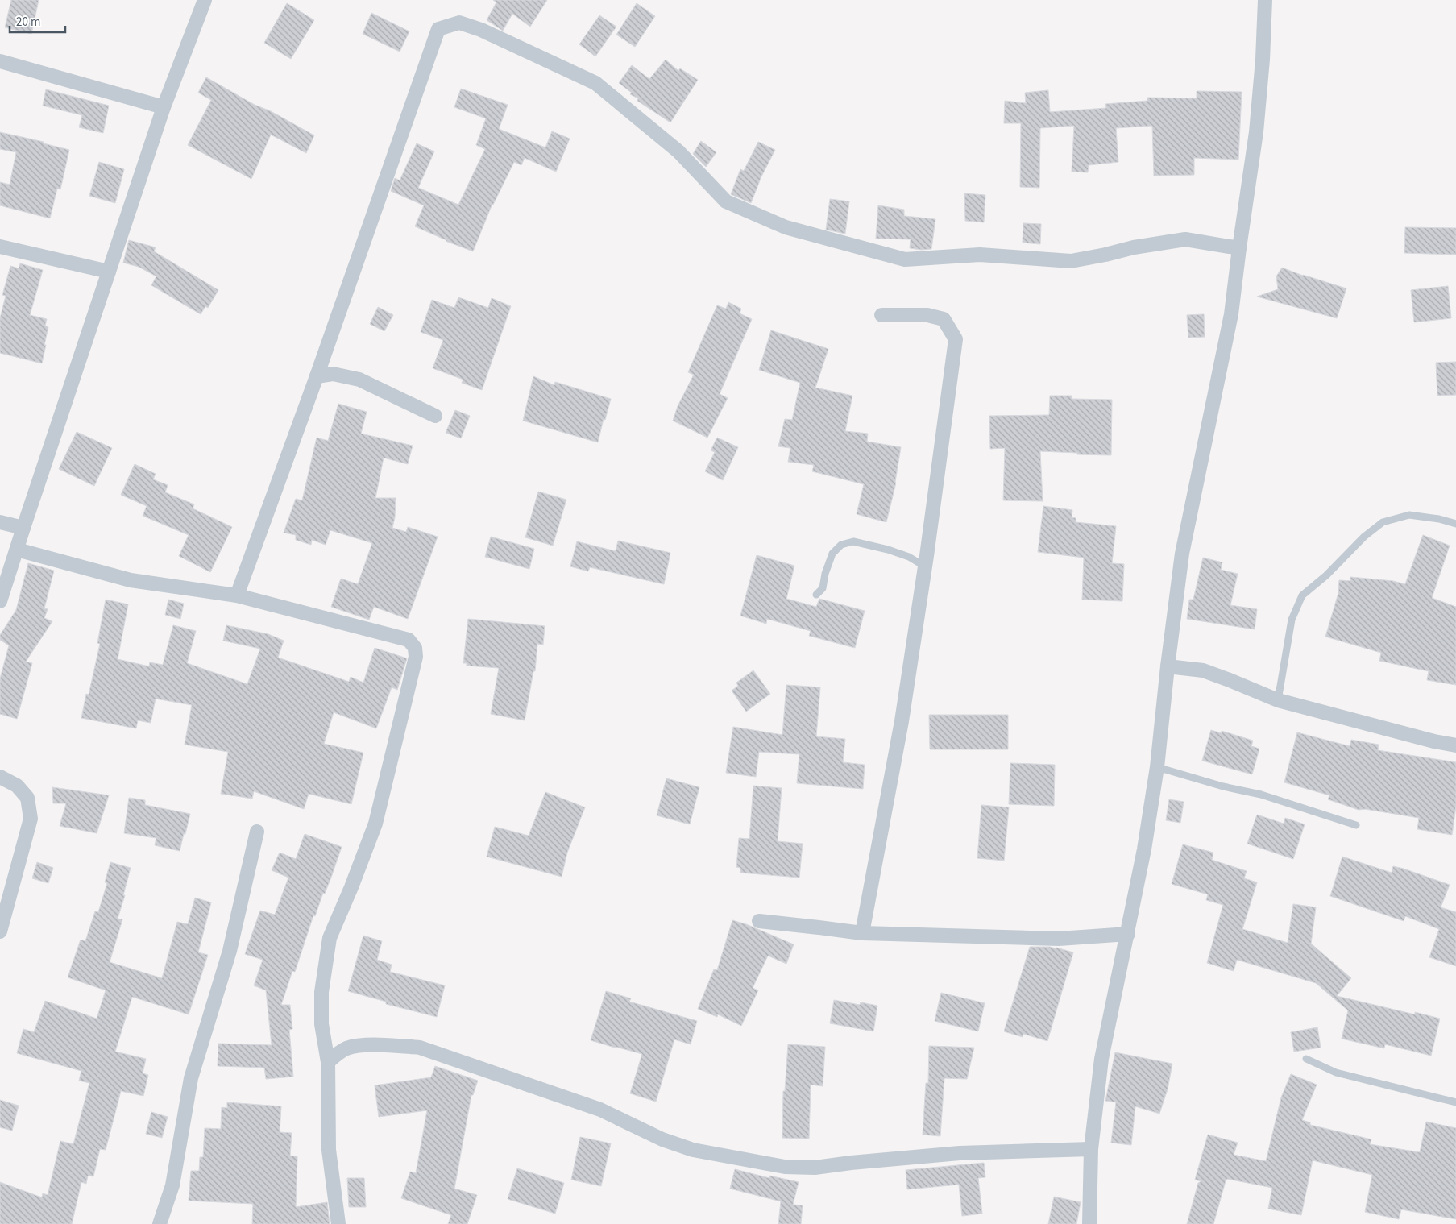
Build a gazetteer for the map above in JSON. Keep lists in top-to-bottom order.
{
  "scale_bar": "20 m"
}
